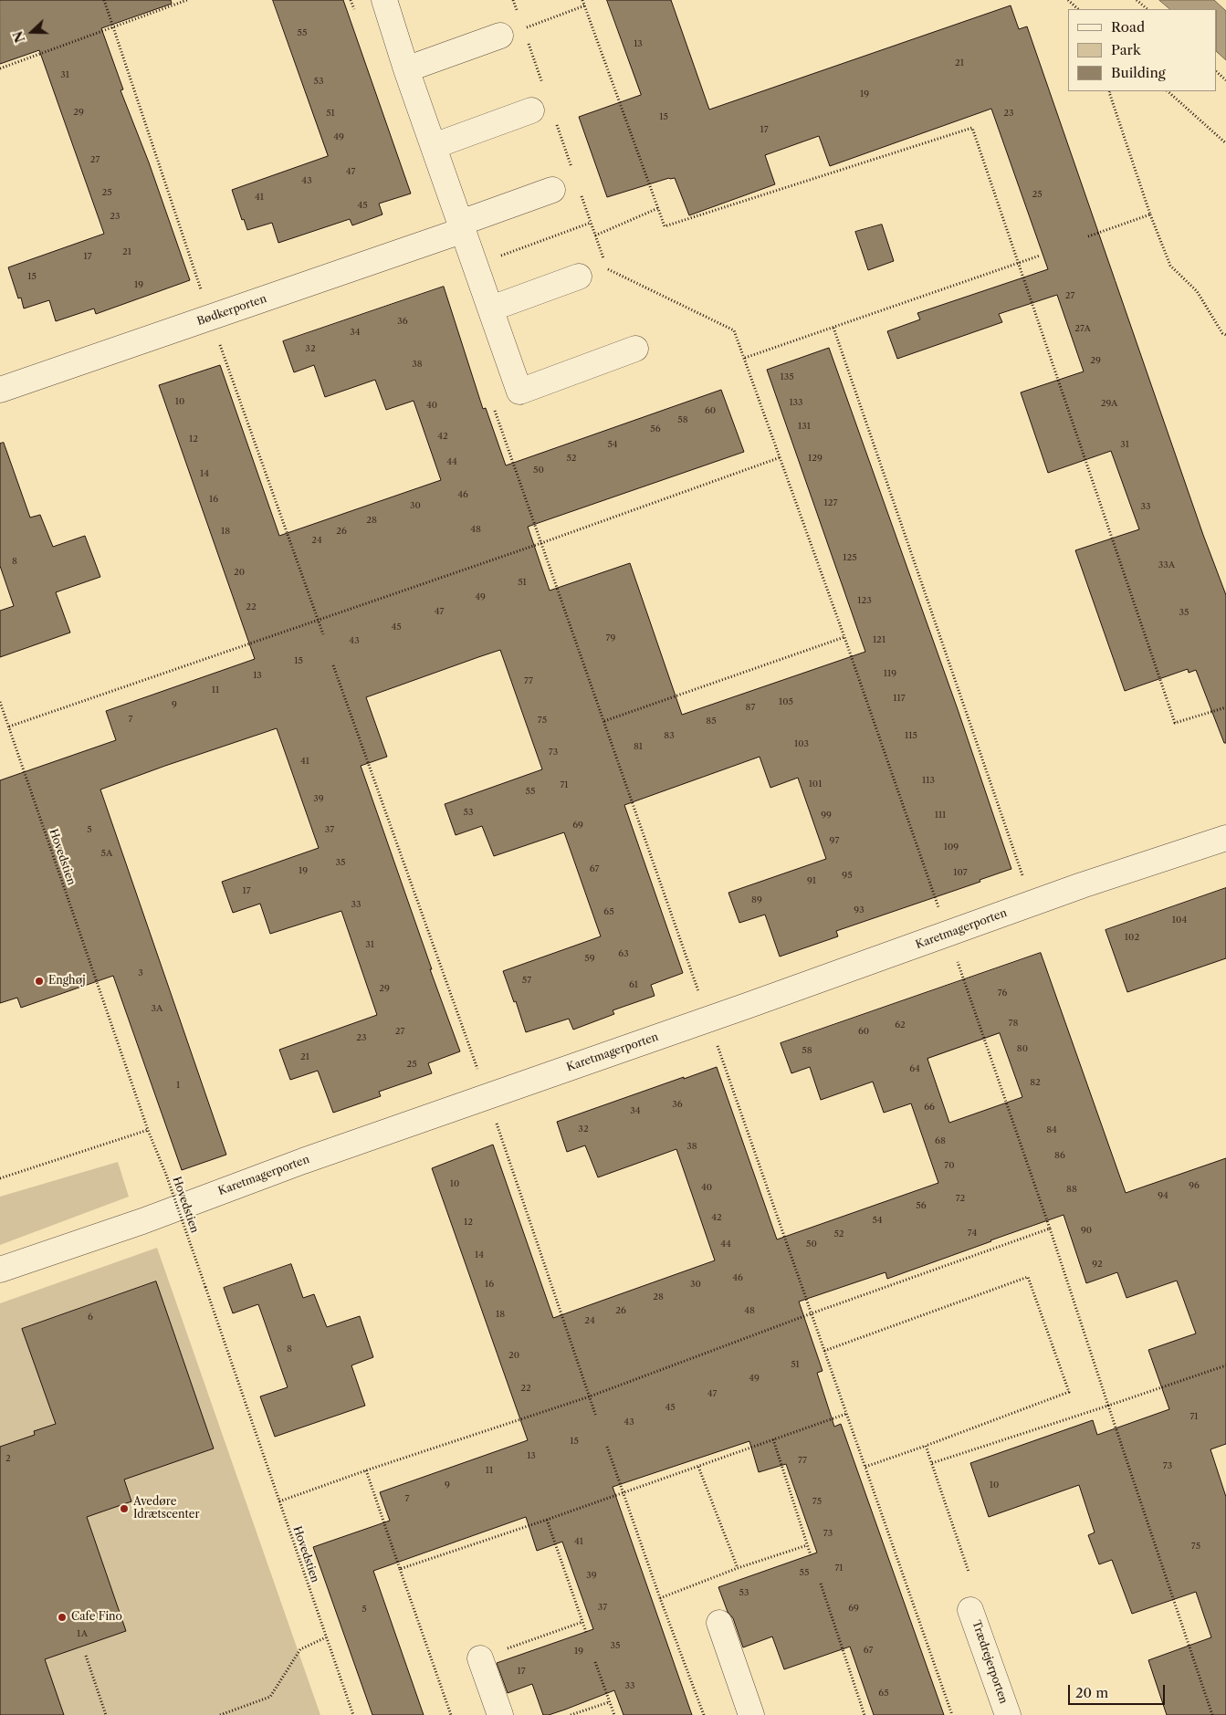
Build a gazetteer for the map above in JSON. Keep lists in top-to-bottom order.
{
  "streets": {
    "street": ["Bødkerporten", "Karetmagerporten", "Trædrejerporten"],
    "path": ["Hovedstien"]
  },
  "places": ["Enghøj", "Avedøre Idrætscenter", "Cafe Fino"],
  "house_numbers": [
    "55",
    "13",
    "21",
    "31",
    "53",
    "19",
    "29",
    "51",
    "23",
    "15",
    "17",
    "49",
    "27",
    "47",
    "43",
    "25",
    "25",
    "41",
    "45",
    "23",
    "21",
    "17",
    "15",
    "19",
    "27",
    "36",
    "27A",
    "34",
    "32",
    "29",
    "38",
    "135",
    "10",
    "133",
    "29A",
    "40",
    "60",
    "58",
    "131",
    "56",
    "42",
    "12",
    "54",
    "31",
    "52",
    "129",
    "44",
    "50",
    "14",
    "46",
    "16",
    "127",
    "30",
    "33",
    "28",
    "48",
    "18",
    "26",
    "24",
    "125",
    "8",
    "33A",
    "20",
    "51",
    "49",
    "123",
    "22",
    "47",
    "35",
    "45",
    "79",
    "121",
    "43",
    "15",
    "119",
    "13",
    "77",
    "11",
    "117",
    "105",
    "9",
    "87",
    "7",
    "75",
    "85",
    "83",
    "115",
    "103",
    "81",
    "73",
    "41",
    "113",
    "101",
    "71",
    "55",
    "39",
    "53",
    "99",
    "111",
    "69",
    "5",
    "37",
    "97",
    "109",
    "5A",
    "35",
    "67",
    "19",
    "107",
    "95",
    "91",
    "17",
    "89",
    "33",
    "93",
    "65",
    "104",
    "102",
    "31",
    "63",
    "59",
    "3",
    "57",
    "61",
    "29",
    "76",
    "3A",
    "78",
    "62",
    "27",
    "60",
    "23",
    "80",
    "58",
    "21",
    "25",
    "64",
    "82",
    "1",
    "36",
    "66",
    "34",
    "32",
    "84",
    "68",
    "38",
    "86",
    "70",
    "10",
    "96",
    "40",
    "88",
    "94",
    "72",
    "56",
    "42",
    "54",
    "12",
    "90",
    "74",
    "52",
    "44",
    "50",
    "14",
    "92",
    "46",
    "16",
    "30",
    "28",
    "26",
    "48",
    "18",
    "6",
    "24",
    "8",
    "20",
    "51",
    "49",
    "22",
    "47",
    "45",
    "71",
    "43",
    "15",
    "13",
    "2",
    "77",
    "73",
    "11",
    "9",
    "10",
    "7",
    "75",
    "73",
    "41",
    "75",
    "71",
    "55",
    "39",
    "53",
    "37",
    "69",
    "5",
    "1A",
    "35",
    "67",
    "19",
    "17",
    "33",
    "65"
  ],
  "legend": ["Road", "Park", "Building"],
  "scale_bar": "20 m",
  "north": "left"
}
